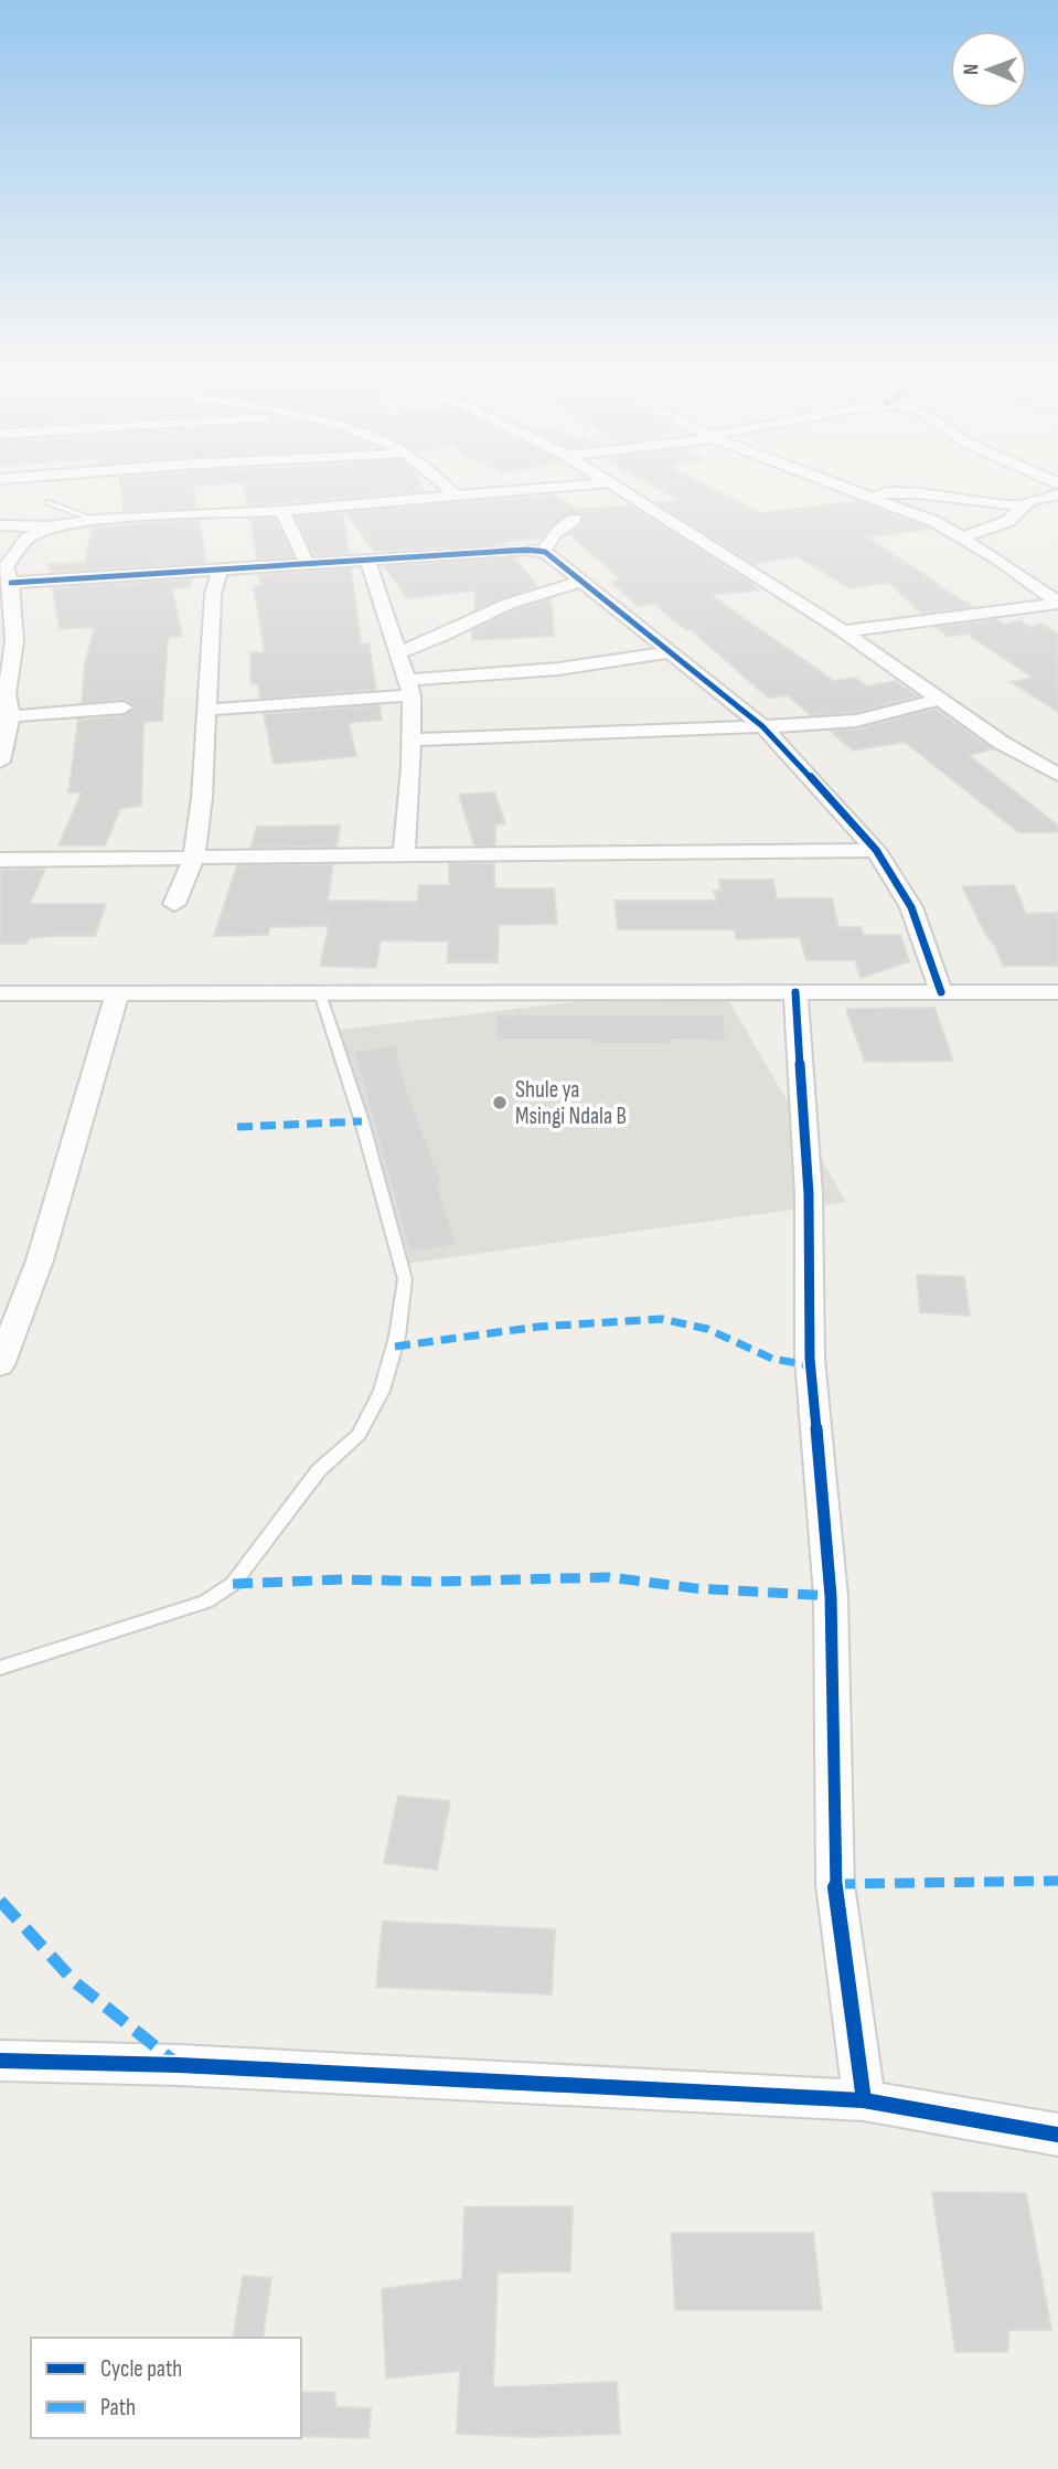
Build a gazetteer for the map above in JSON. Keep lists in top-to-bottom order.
{
  "places": ["Shule ya Msingi Ndala B"],
  "legend": ["Cycle path", "Path"],
  "north": "left"
}
